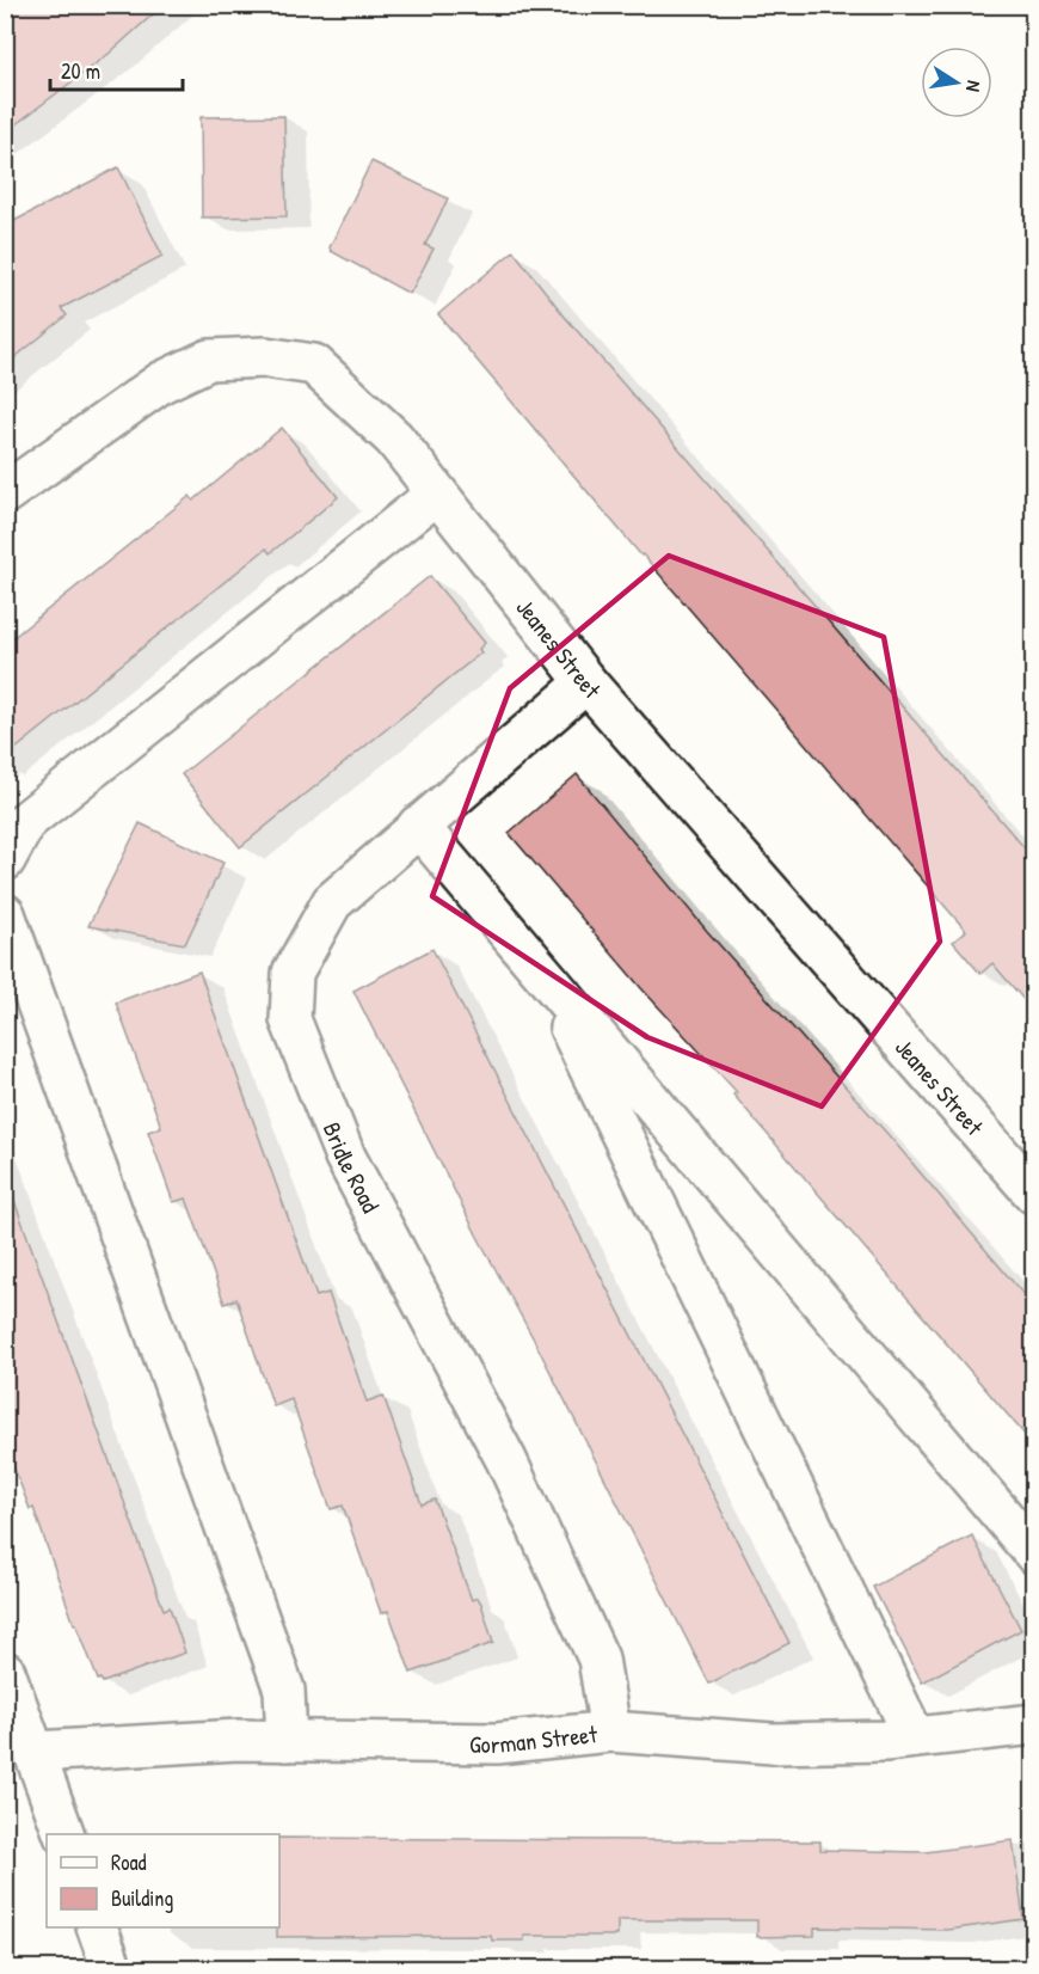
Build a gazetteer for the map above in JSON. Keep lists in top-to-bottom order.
{
  "streets": {
    "street": ["Jeanes Street", "Bridle Road", "Gorman Street"]
  },
  "crossings": [
    ["Jeanes Street", "Bridle Road"],
    ["Bridle Road", "Gorman Street"]
  ],
  "legend": ["Road", "Building"],
  "scale_bar": "20 m",
  "north": "right"
}
